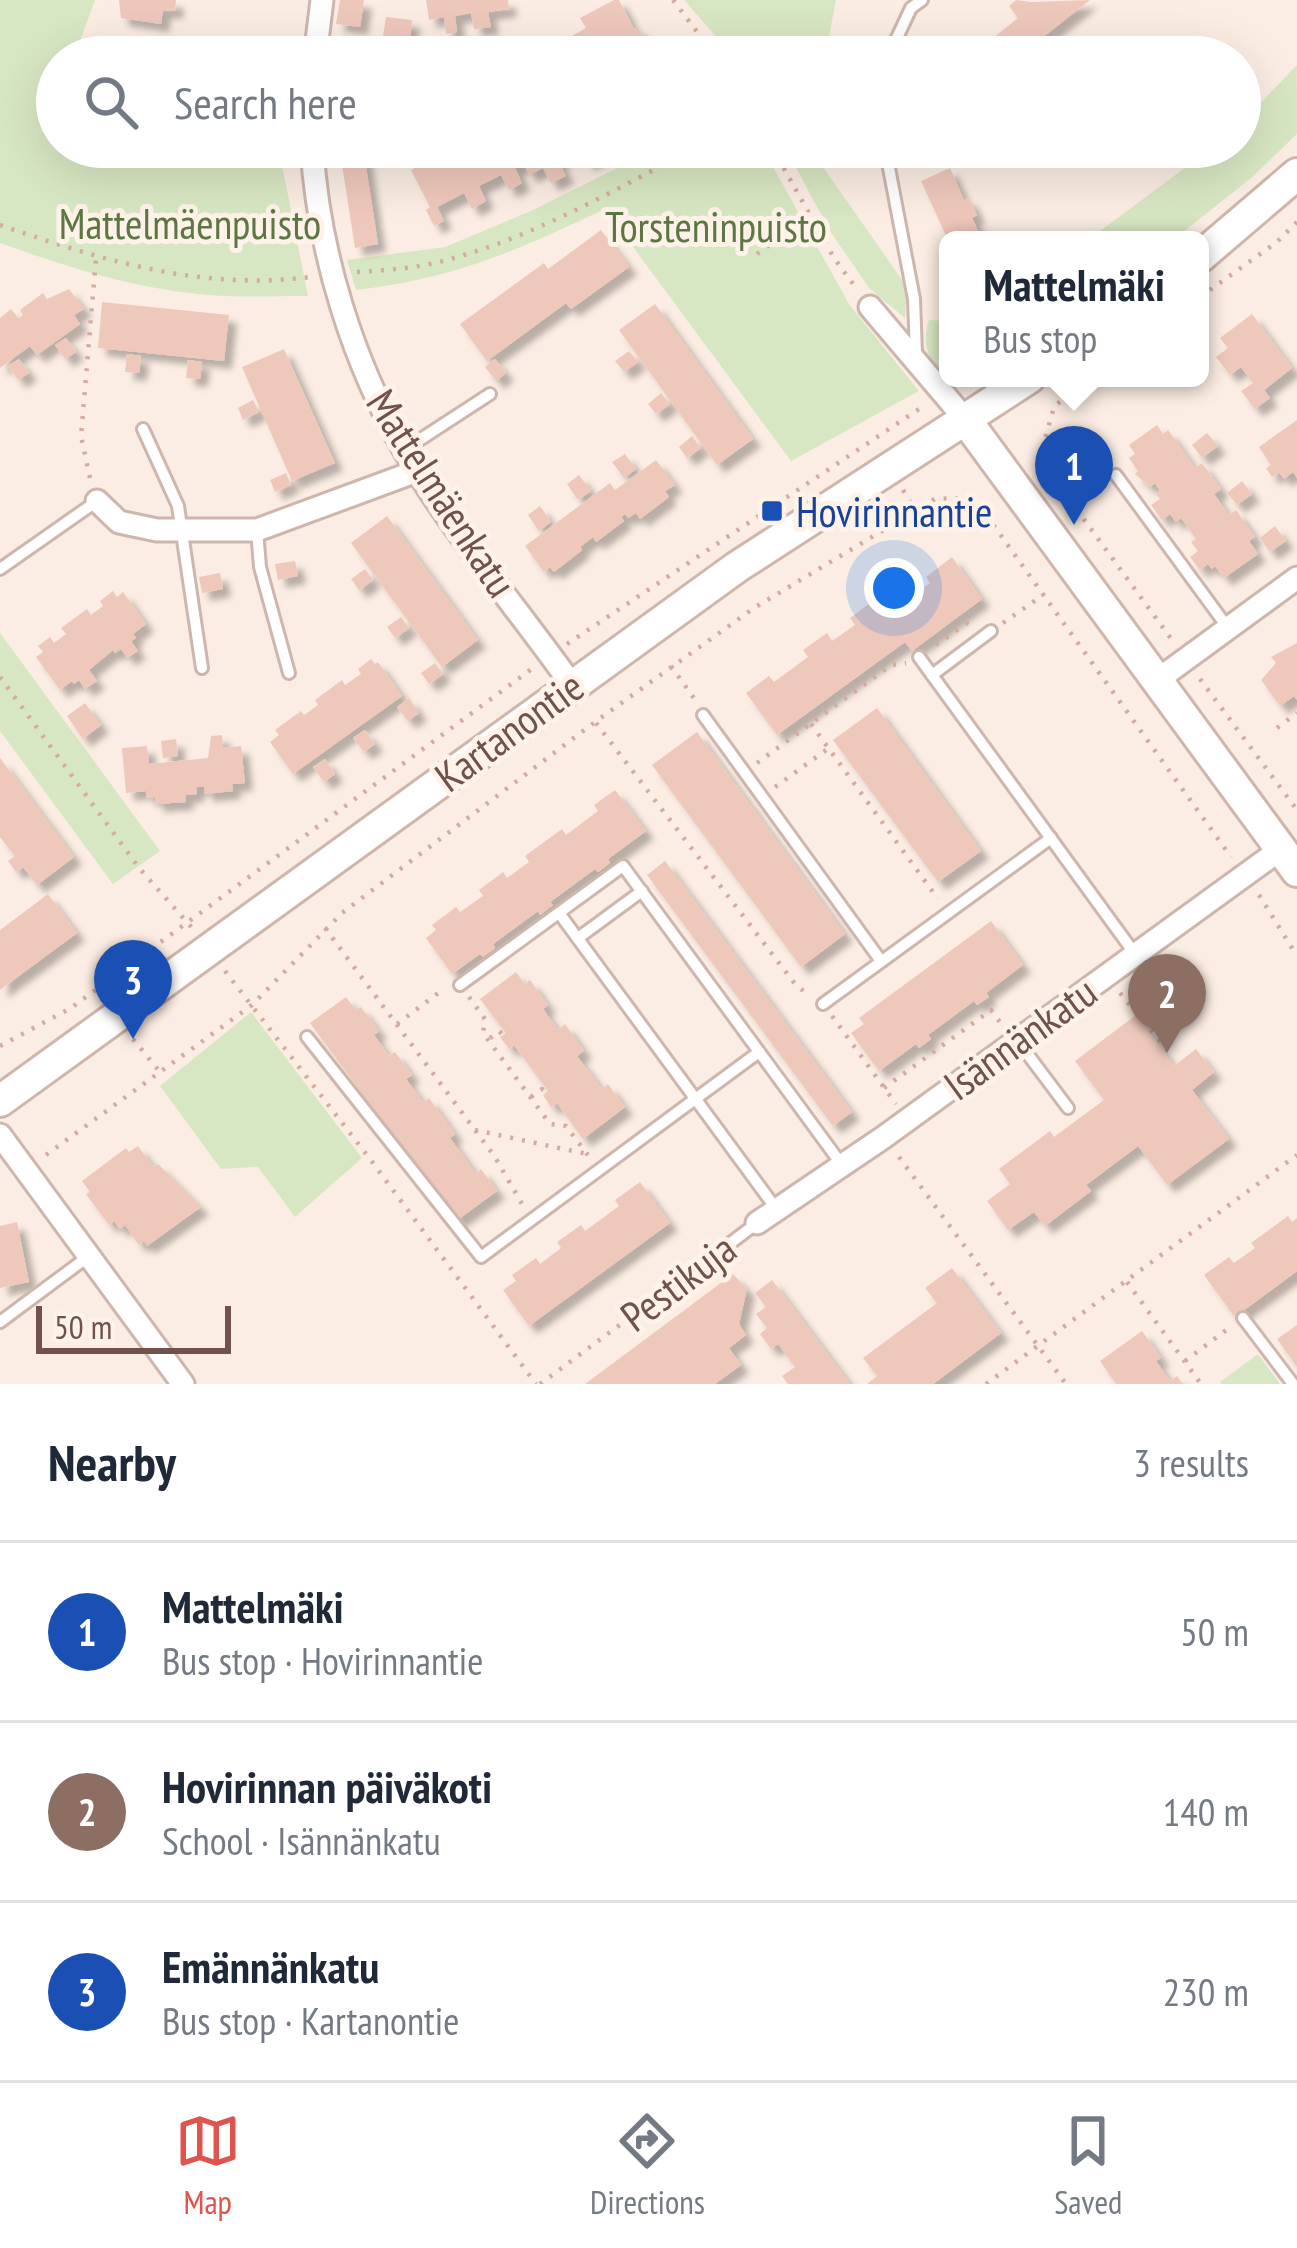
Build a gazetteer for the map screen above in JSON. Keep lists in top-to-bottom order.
{
  "streets": {
    "street": ["Mattelmäenkatu", "Kartanontie", "Isännänkatu"],
    "lane": ["Pestikuja"]
  },
  "crossings": [
    ["Mattelmäenkatu", "Kartanontie"],
    ["Isännänkatu", "Pestikuja"]
  ],
  "parks": ["Mattelmäenpuisto", "Torsteninpuisto"],
  "places": {
    "transit": ["Hovirinnantie"]
  },
  "scale_bar": "50 m",
  "page": {
    "search": "Search here",
    "popup": ["Mattelmäki", "Bus stop"],
    "pins": ["1", "3", "2"],
    "scale": "50 m",
    "heading": ["Nearby", "3 results"],
    "list": [
      {
        "mark": "1",
        "name": "Mattelmäki",
        "note": "Bus stop · Hovirinnantie",
        "value": "50 m"
      },
      {
        "mark": "2",
        "name": "Hovirinnan päiväkoti",
        "note": "School · Isännänkatu",
        "value": "140 m"
      },
      {
        "mark": "3",
        "name": "Emännänkatu",
        "note": "Bus stop · Kartanontie",
        "value": "230 m"
      }
    ],
    "nav": ["Map", "Directions", "Saved"]
  }
}
